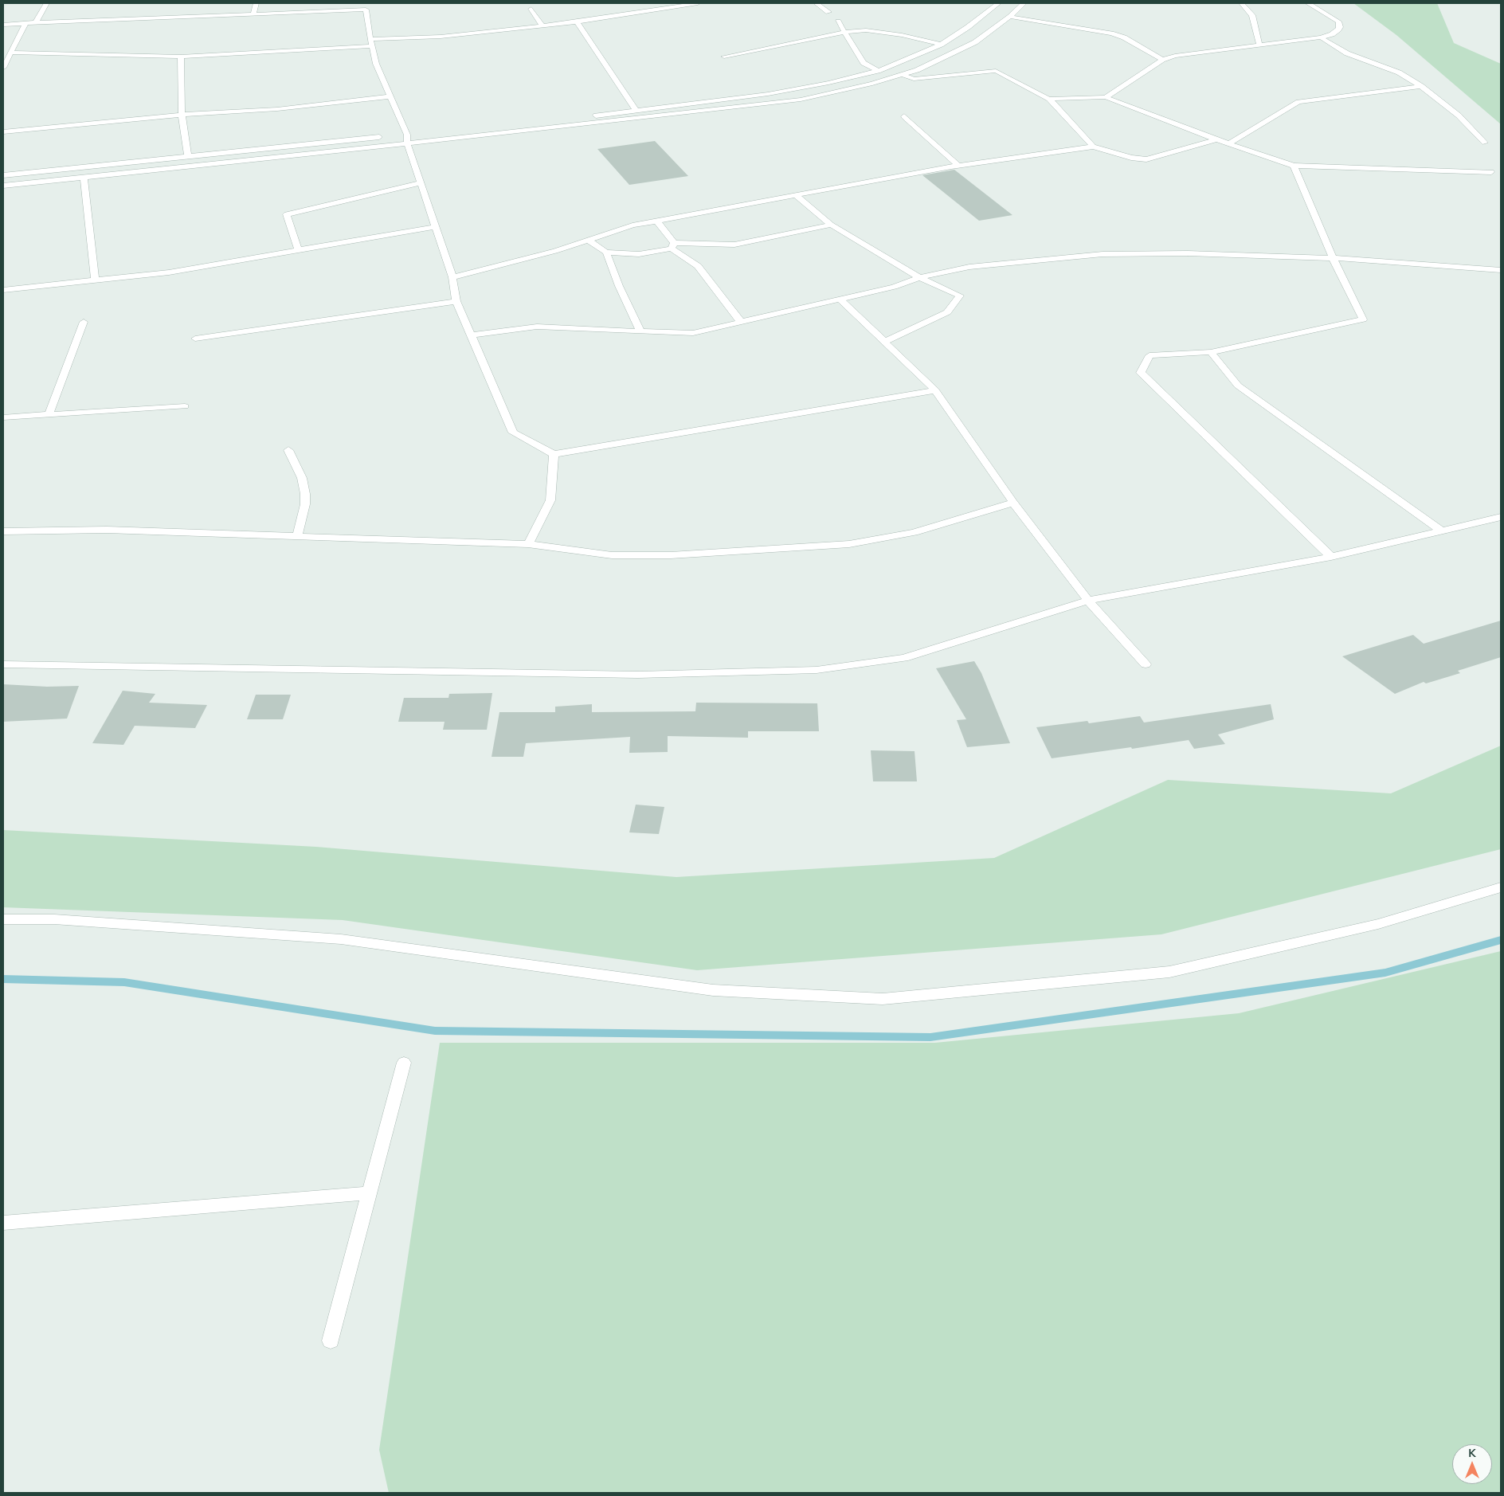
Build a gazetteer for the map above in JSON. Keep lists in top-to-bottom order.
{
  "north": "top"
}
